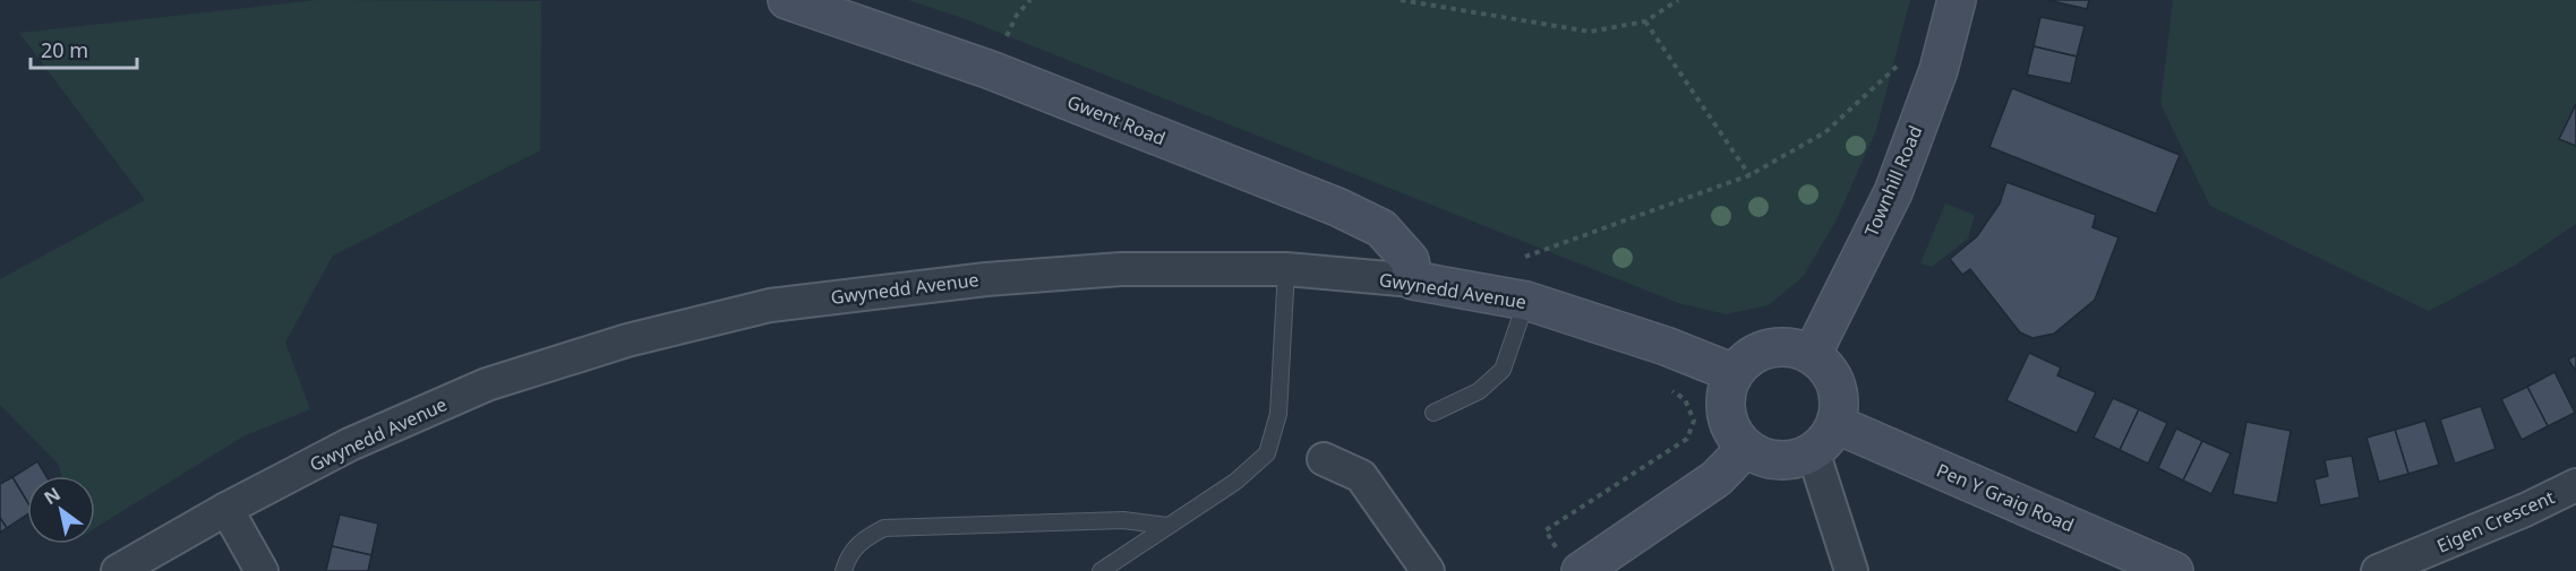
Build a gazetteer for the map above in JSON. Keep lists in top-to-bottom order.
{
  "streets": {
    "street": [
      "Gwent Road",
      "Townhill Road",
      "Gwynedd Avenue",
      "Pen Y Graig Road",
      "Eigen Crescent"
    ]
  },
  "crossings": [
    ["Gwent Road", "Gwynedd Avenue"],
    ["Townhill Road", "Gwynedd Avenue"],
    ["Townhill Road", "Pen Y Graig Road"],
    ["Gwynedd Avenue", "Pen Y Graig Road"]
  ],
  "scale_bar": "20 m",
  "north": "top left"
}
